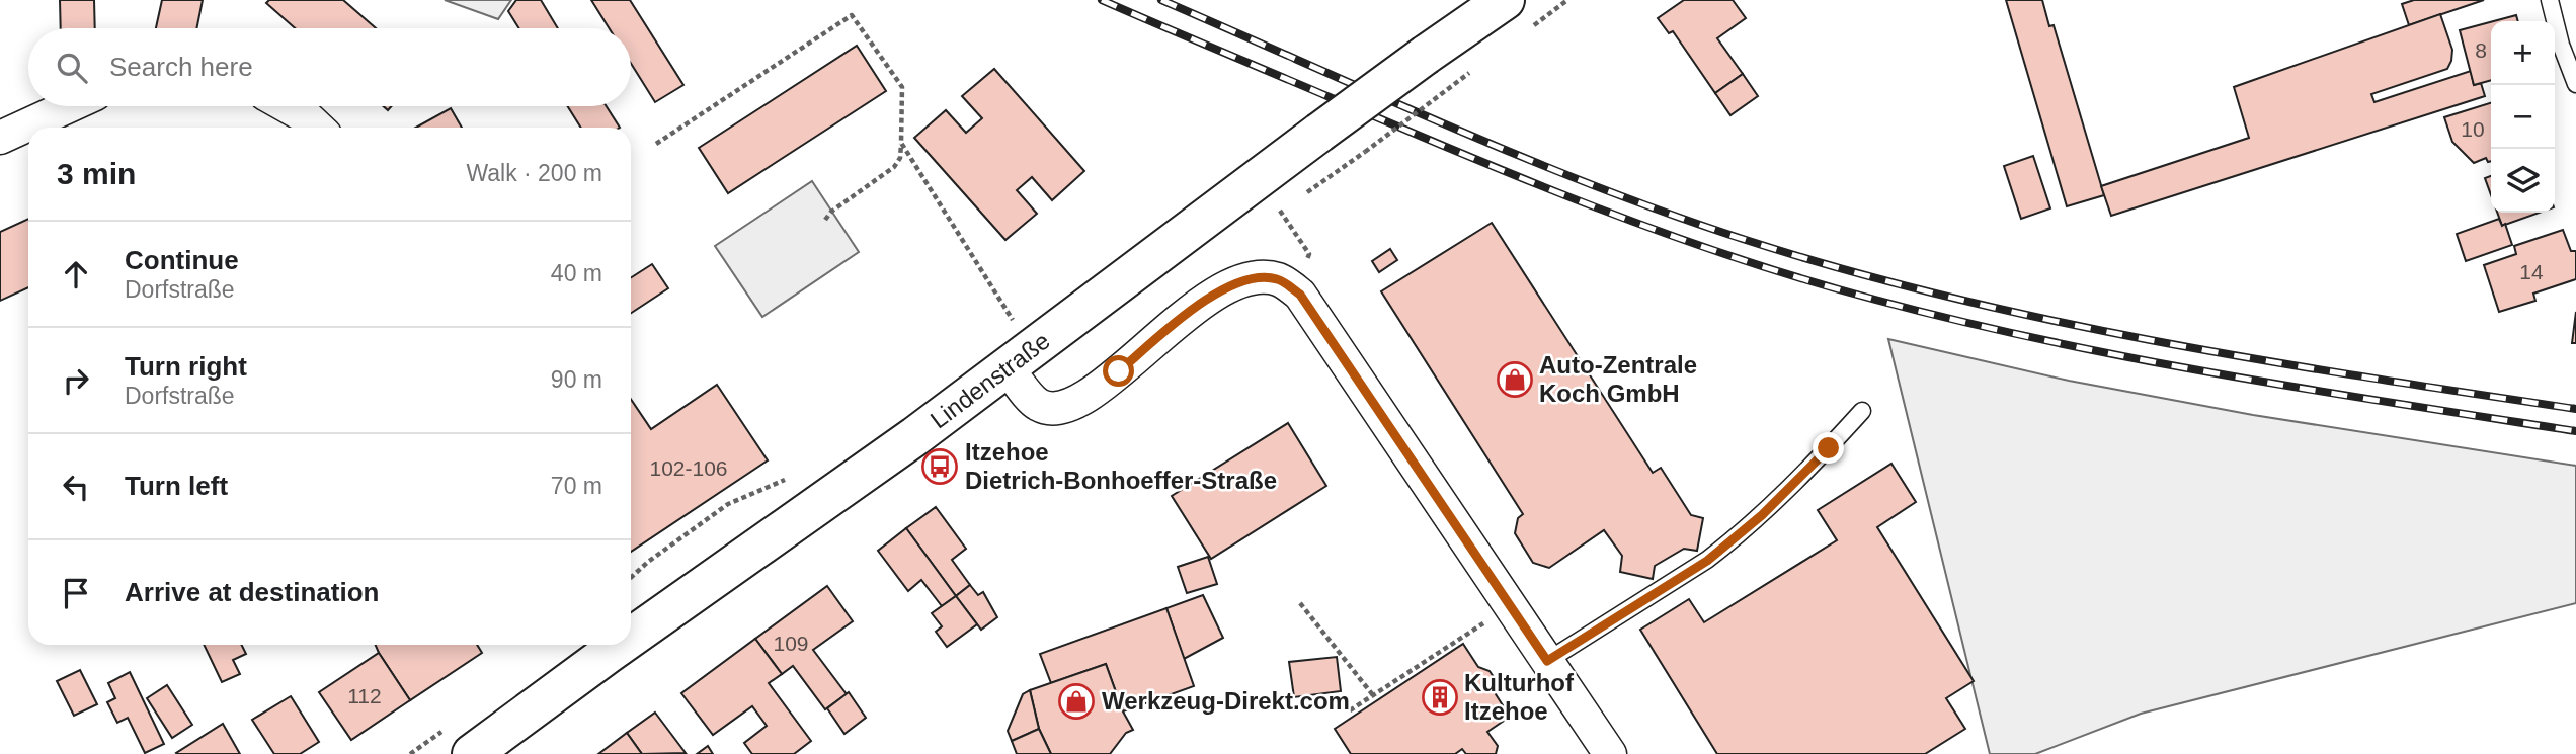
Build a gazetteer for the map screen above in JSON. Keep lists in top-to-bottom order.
{
  "streets": {
    "main road": ["Lindenstraße"]
  },
  "places": {
    "shop": ["Auto-Zentrale Koch GmbH", "Werkzeug-Direkt.com"],
    "bus stop": ["Itzehoe Dietrich-Bonhoeffer-Straße"],
    "building": ["Kulturhof Itzehoe"]
  },
  "house_numbers": [
    "8",
    "10",
    "14",
    "102-106",
    "109",
    "112"
  ],
  "page": {
    "map_buttons": ["+", "−"],
    "search": "Search here",
    "heading": ["3 min", "Walk · 200 m"],
    "list": [
      ["Continue", "Dorfstraße", "40 m"],
      ["Turn right", "Dorfstraße", "90 m"],
      ["Turn left", "70 m"],
      "Arrive at destination"
    ]
  }
}
